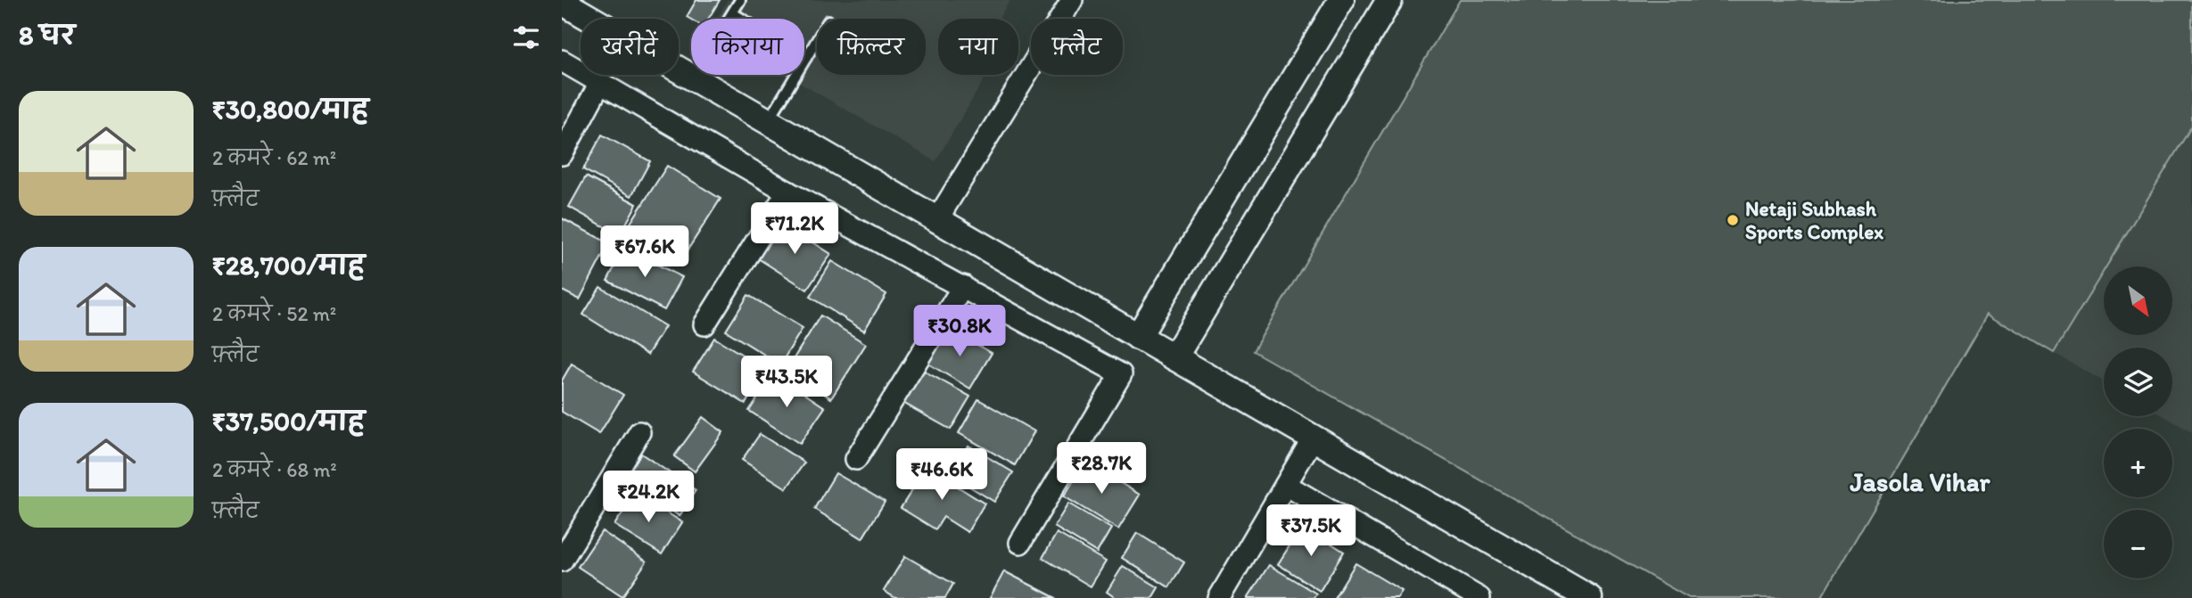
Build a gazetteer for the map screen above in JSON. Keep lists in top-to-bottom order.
{
  "districts": ["Jasola Vihar"],
  "places": ["Netaji Subhash Sports Complex"],
  "north": "bottom right",
  "page": {
    "heading": "8 घर",
    "chip": [
      "खरीदें",
      "किराया",
      "फ़िल्टर",
      "नया",
      "फ़्लैट"
    ],
    "list": [
      {
        "name": "₹30,800/माह",
        "note": "2 कमरे · 62 m² · फ़्लैट"
      },
      {
        "name": "₹28,700/माह",
        "note": "2 कमरे · 52 m² · फ़्लैट"
      },
      {
        "name": "₹37,500/माह",
        "note": "2 कमरे · 68 m² · फ़्लैट"
      }
    ],
    "price": [
      "₹71.2K",
      "₹67.6K",
      "₹30.8K",
      "₹43.5K",
      "₹28.7K",
      "₹46.6K",
      "₹24.2K",
      "₹37.5K"
    ],
    "map_buttons": ["+", "−"]
  }
}
